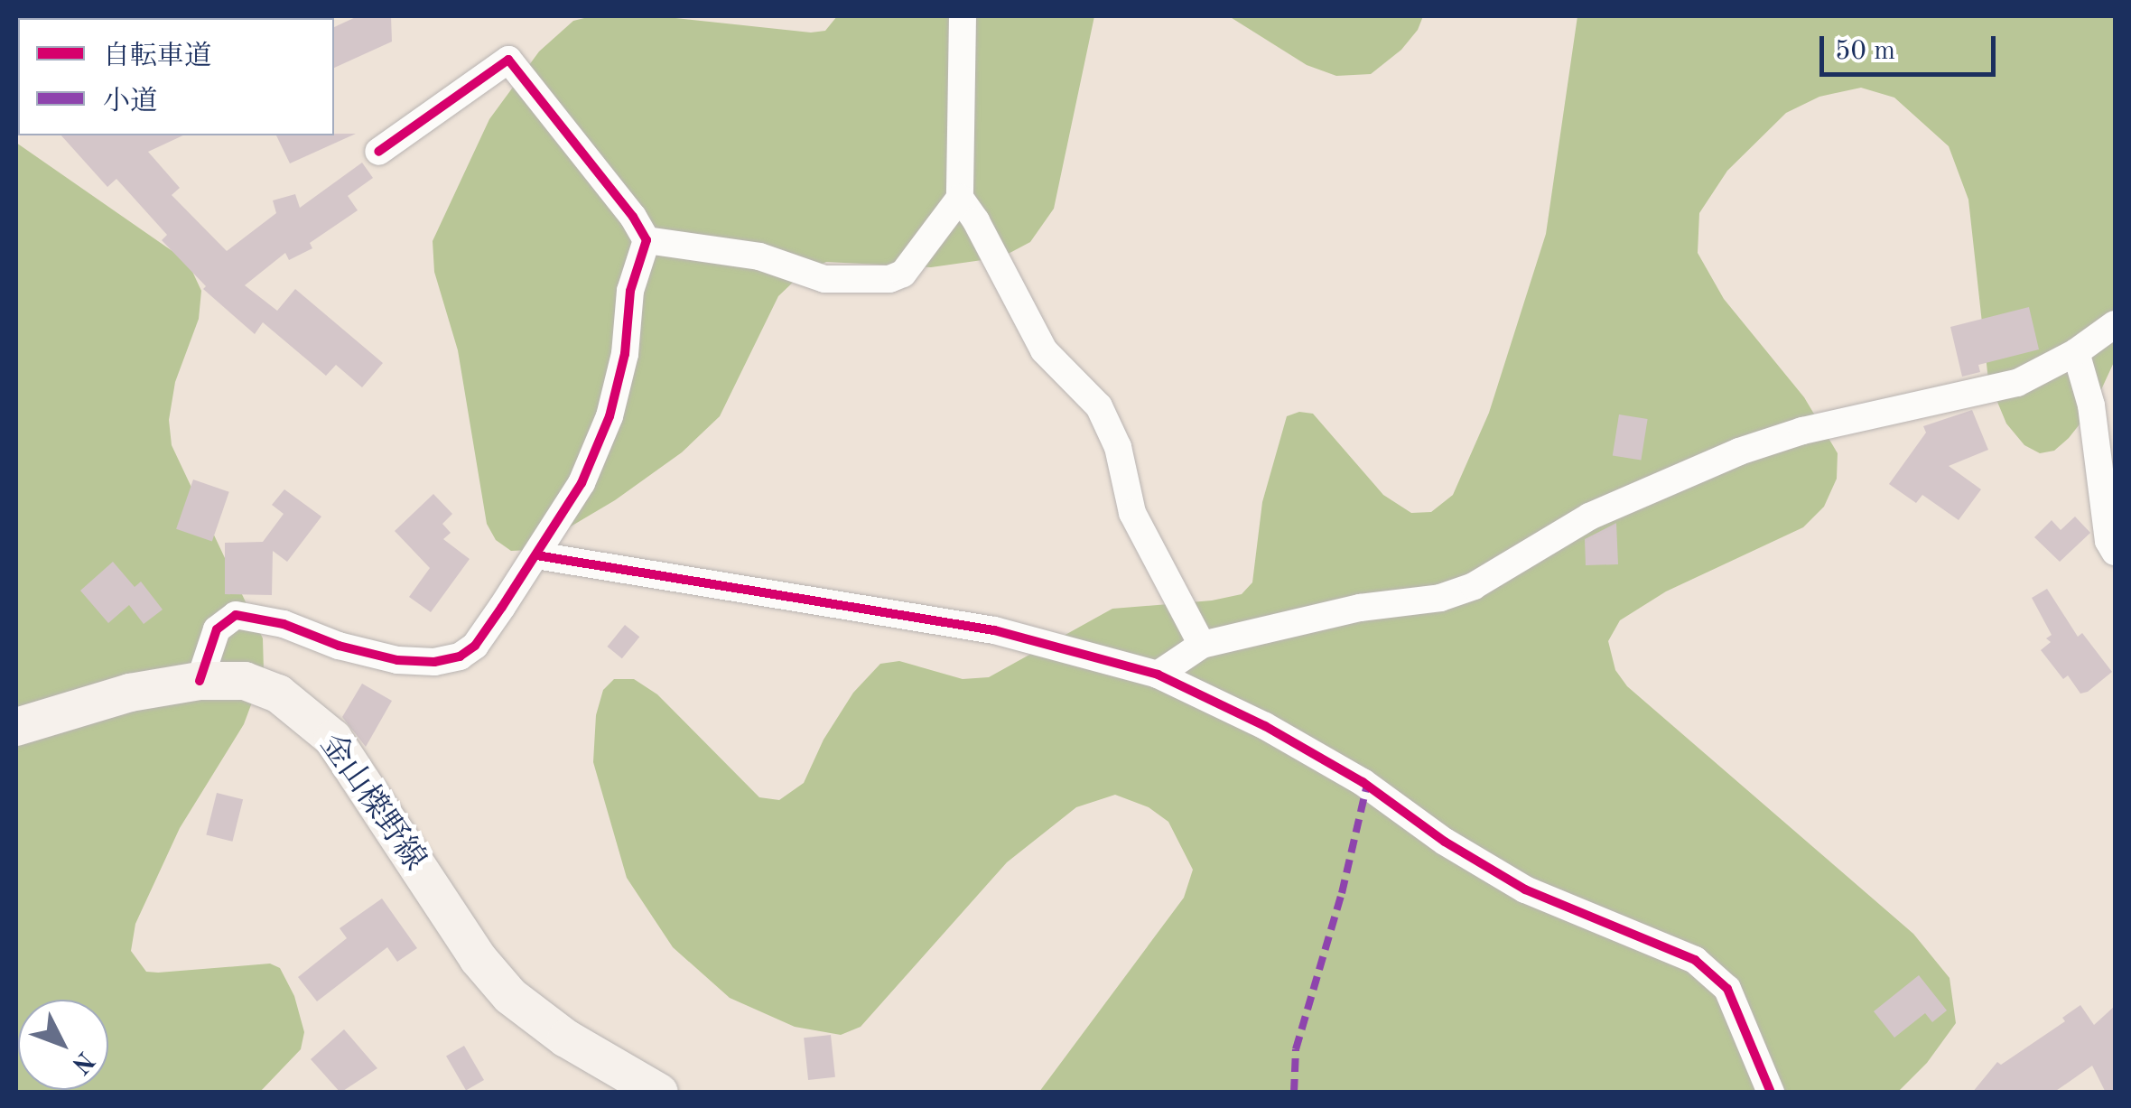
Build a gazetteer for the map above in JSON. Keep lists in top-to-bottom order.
{
  "streets": {
    "main road": ["金山檪野線"]
  },
  "legend": ["自転車道", "小道"],
  "scale_bar": "50 m",
  "north": "bottom right"
}
